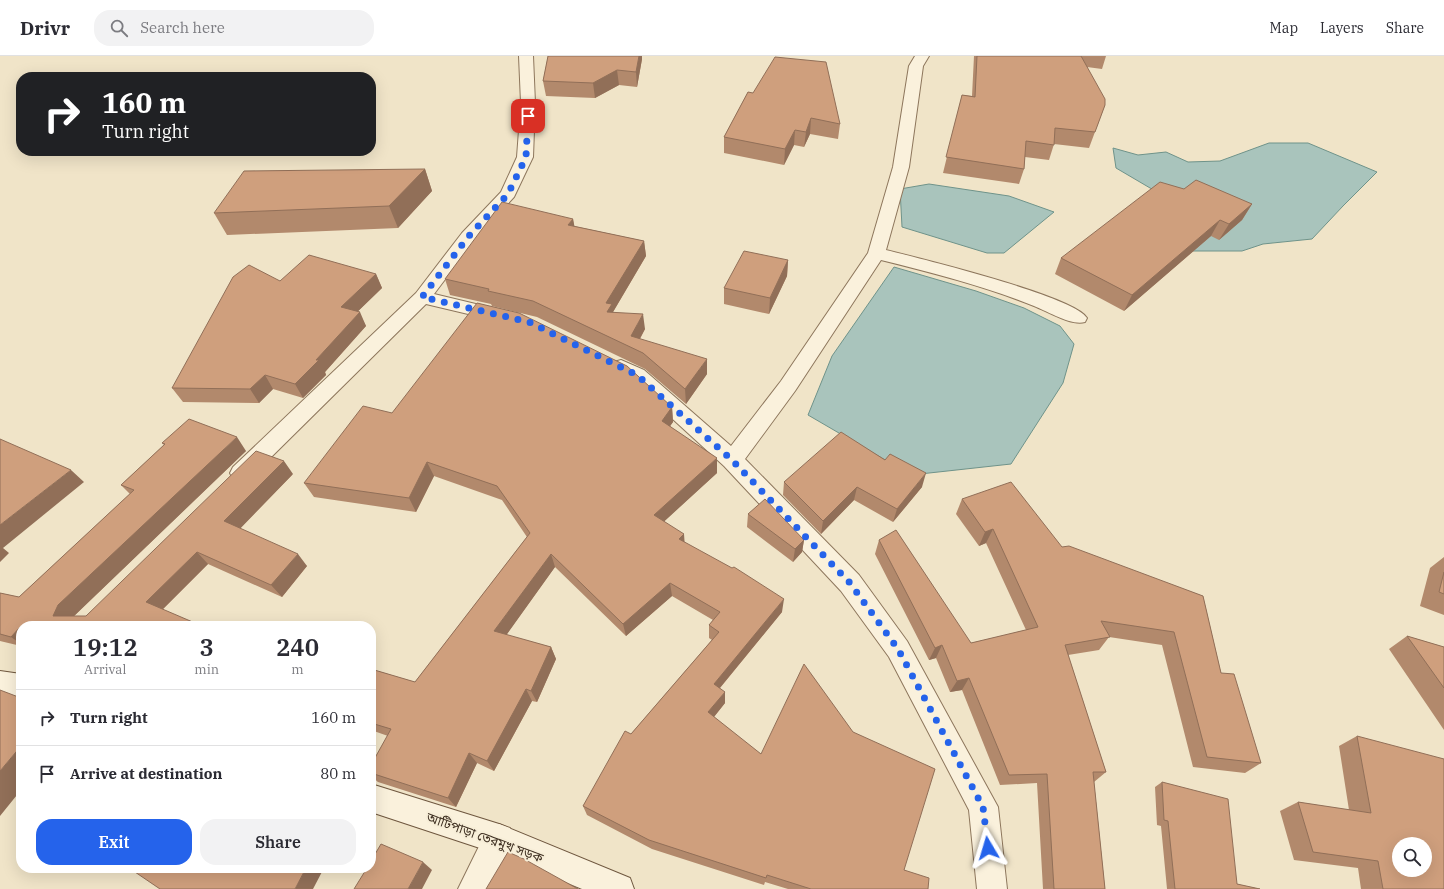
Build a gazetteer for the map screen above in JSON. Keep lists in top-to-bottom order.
{
  "streets": {
    "street": ["আটিপাড়া তেরমুখ সড়ক"]
  },
  "page": {
    "header": "Drivr",
    "search": "Search here",
    "nav": ["Map", "Layers", "Share"],
    "turn": ["160 m", "Turn right"],
    "eta": [
      "19:12",
      "Arrival",
      "3",
      "min",
      "240",
      "m"
    ],
    "list": [
      {
        "name": "Turn right",
        "value": "160 m"
      },
      {
        "name": "Arrive at destination",
        "value": "80 m"
      }
    ],
    "buttons": ["Exit", "Share"]
  }
}
